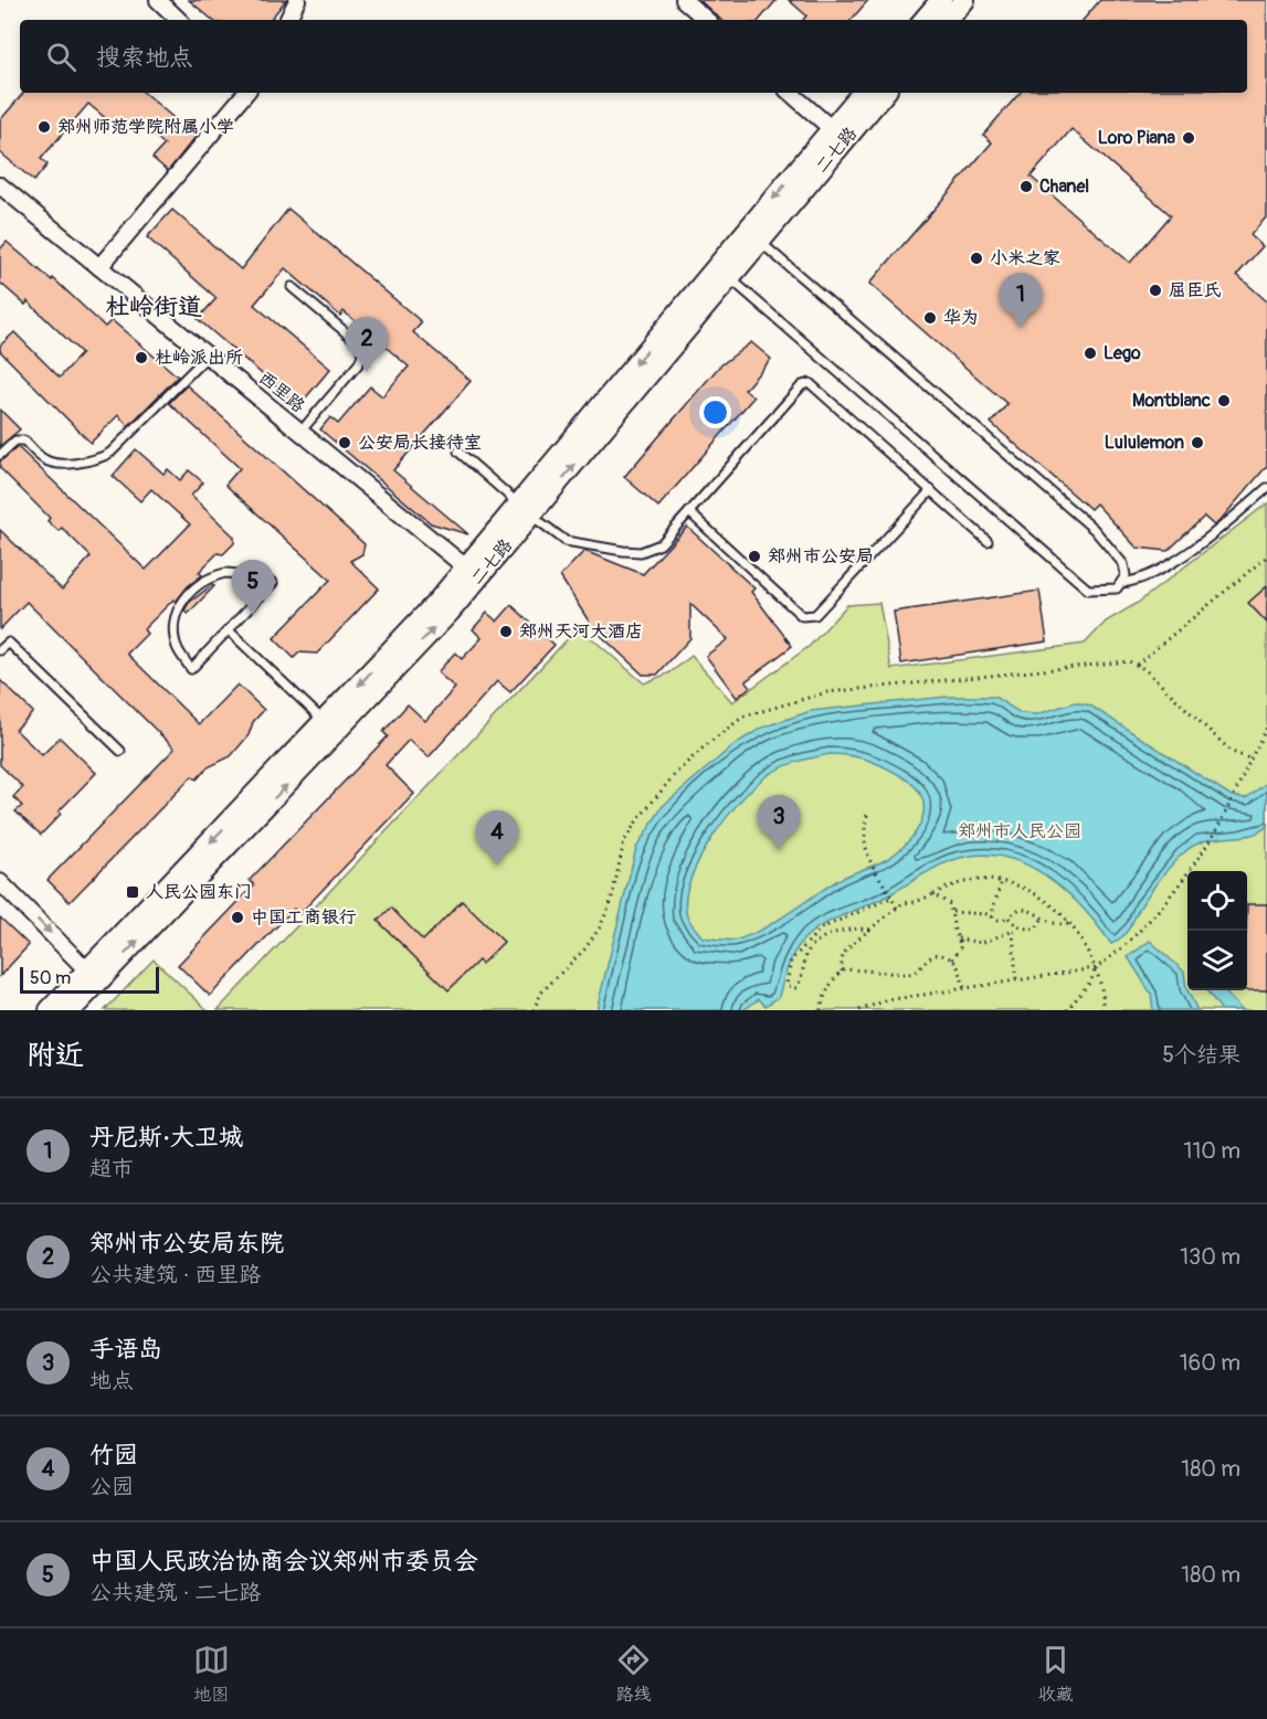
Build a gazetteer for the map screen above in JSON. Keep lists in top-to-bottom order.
{
  "streets": {
    "main road": ["二七路"],
    "street": ["西里路"]
  },
  "crossings": [
    ["二七路", "西里路"]
  ],
  "districts": ["杜岭街道"],
  "parks": ["郑州市人民公园"],
  "places": {
    "other": [
      "郑州师范学院附属小学",
      "Loro Piana",
      "Chanel",
      "小米之家",
      "屈臣氏",
      "华为",
      "Lego",
      "杜岭派出所",
      "Montblanc",
      "公安局长接待室",
      "Lululemon",
      "郑州市公安局",
      "郑州天河大酒店",
      "中国工商银行"
    ],
    "transit": ["人民公园东门"]
  },
  "scale_bar": "50 m",
  "page": {
    "search": "搜索地点",
    "pins": [
      "1",
      "2",
      "5",
      "3",
      "4"
    ],
    "scale": "50 m",
    "heading": ["附近", "5个结果"],
    "list": [
      {
        "mark": "1",
        "name": "丹尼斯·大卫城",
        "note": "超市",
        "value": "110 m"
      },
      {
        "mark": "2",
        "name": "郑州市公安局东院",
        "note": "公共建筑 · 西里路",
        "value": "130 m"
      },
      {
        "mark": "3",
        "name": "手语岛",
        "note": "地点",
        "value": "160 m"
      },
      {
        "mark": "4",
        "name": "竹园",
        "note": "公园",
        "value": "180 m"
      },
      {
        "mark": "5",
        "name": "中国人民政治协商会议郑州市委员会",
        "note": "公共建筑 · 二七路",
        "value": "180 m"
      }
    ],
    "nav": ["地图", "路线", "收藏"]
  }
}
